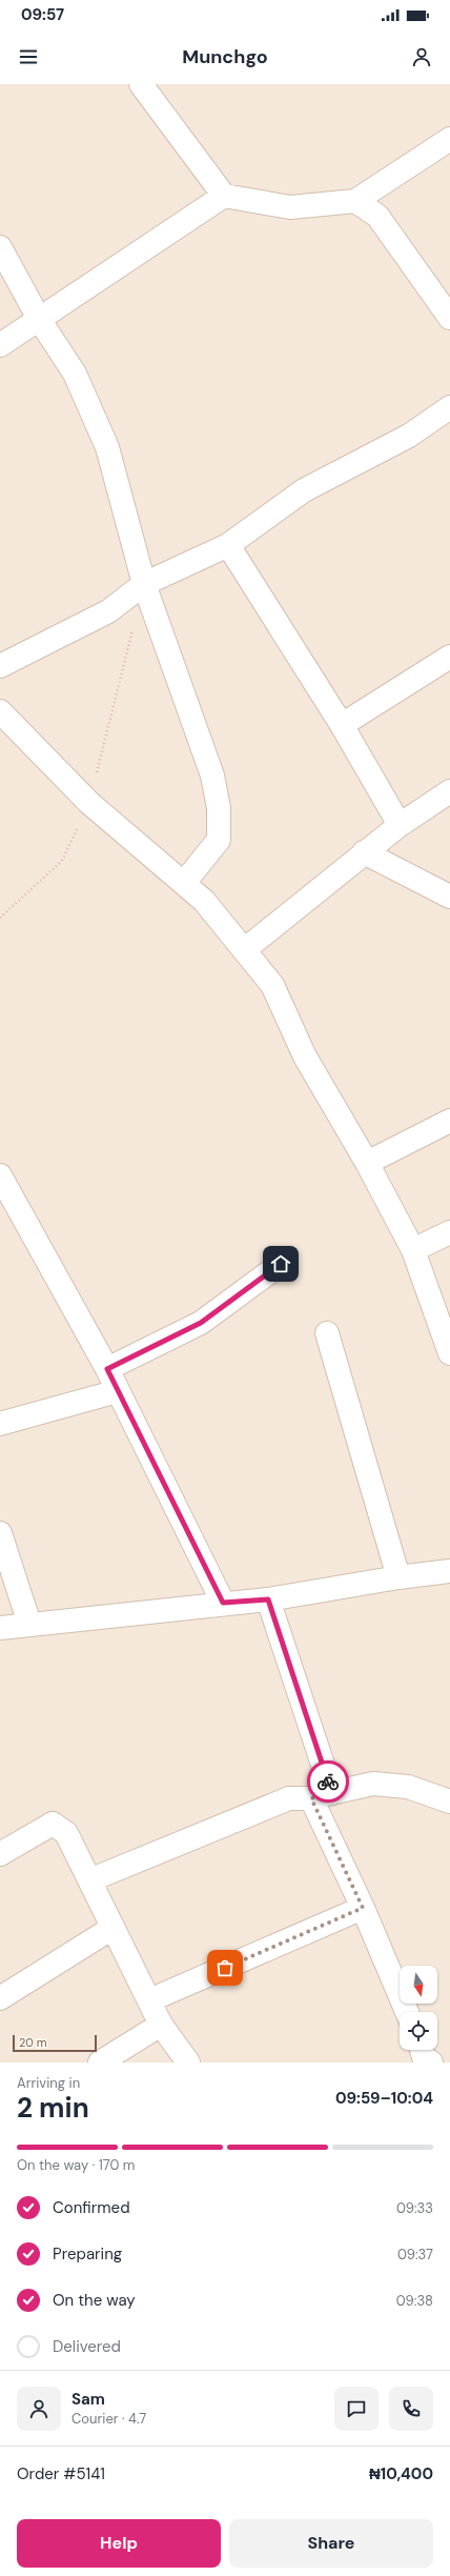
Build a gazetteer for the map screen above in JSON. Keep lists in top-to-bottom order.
{
  "scale_bar": "20 m",
  "north": "bottom",
  "page": {
    "status": "09:57",
    "header": "Munchgo",
    "scale": "20 m",
    "heading": ["2 min", "Arriving in", "09:59–10:04"],
    "panel": [
      "Sam",
      "Courier · 4.7",
      "Order #5141",
      "₦10,400"
    ],
    "bar": "On the way · 170 m",
    "list": [
      ["Confirmed", "09:33"],
      ["Preparing", "09:37"],
      ["On the way", "09:38"],
      "Delivered"
    ],
    "buttons": ["Help", "Share"]
  }
}
